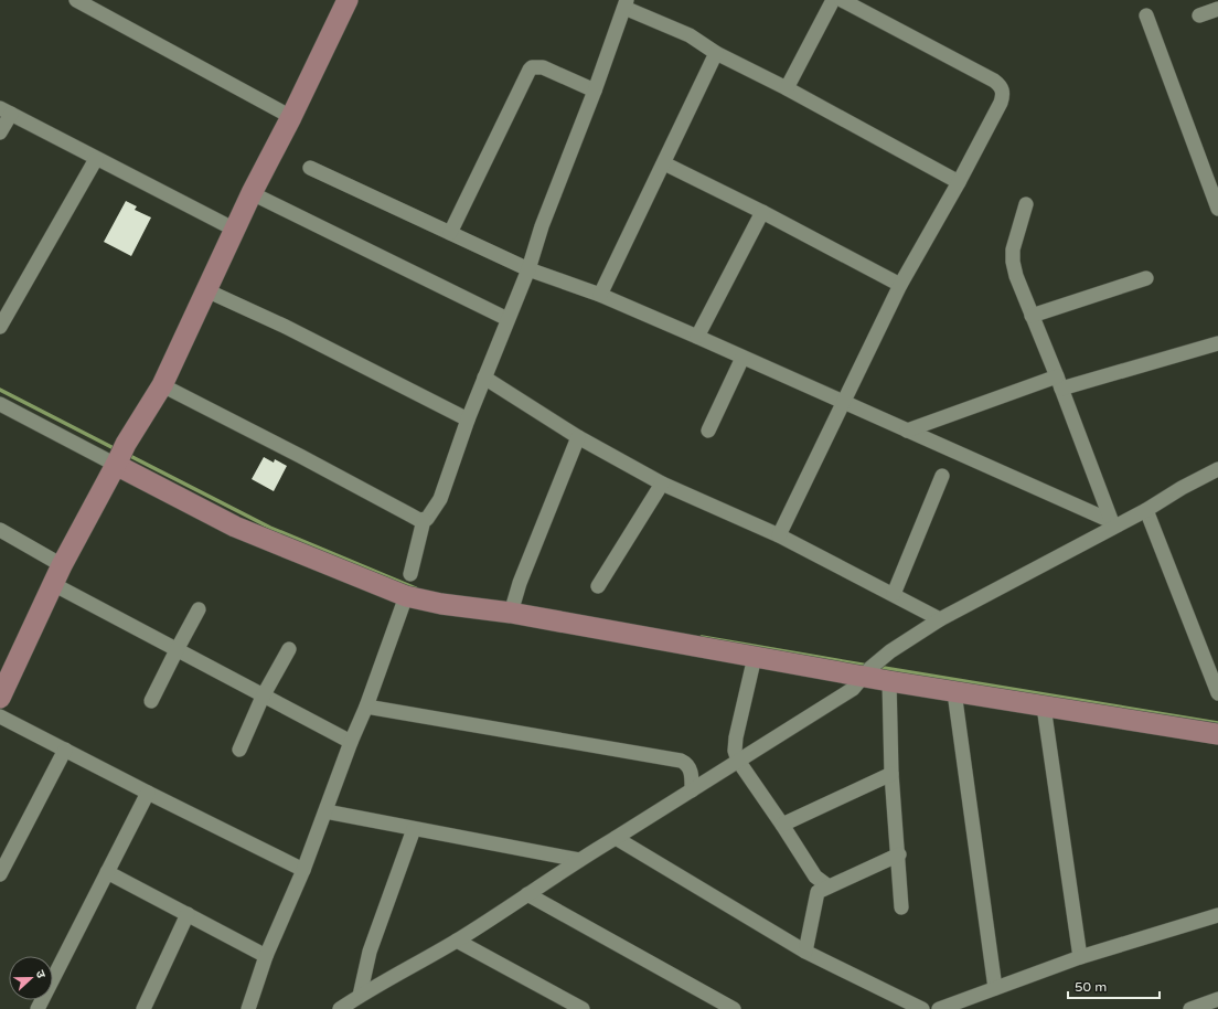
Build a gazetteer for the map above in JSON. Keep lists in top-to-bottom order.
{
  "scale_bar": "50 m",
  "north": "right"
}
